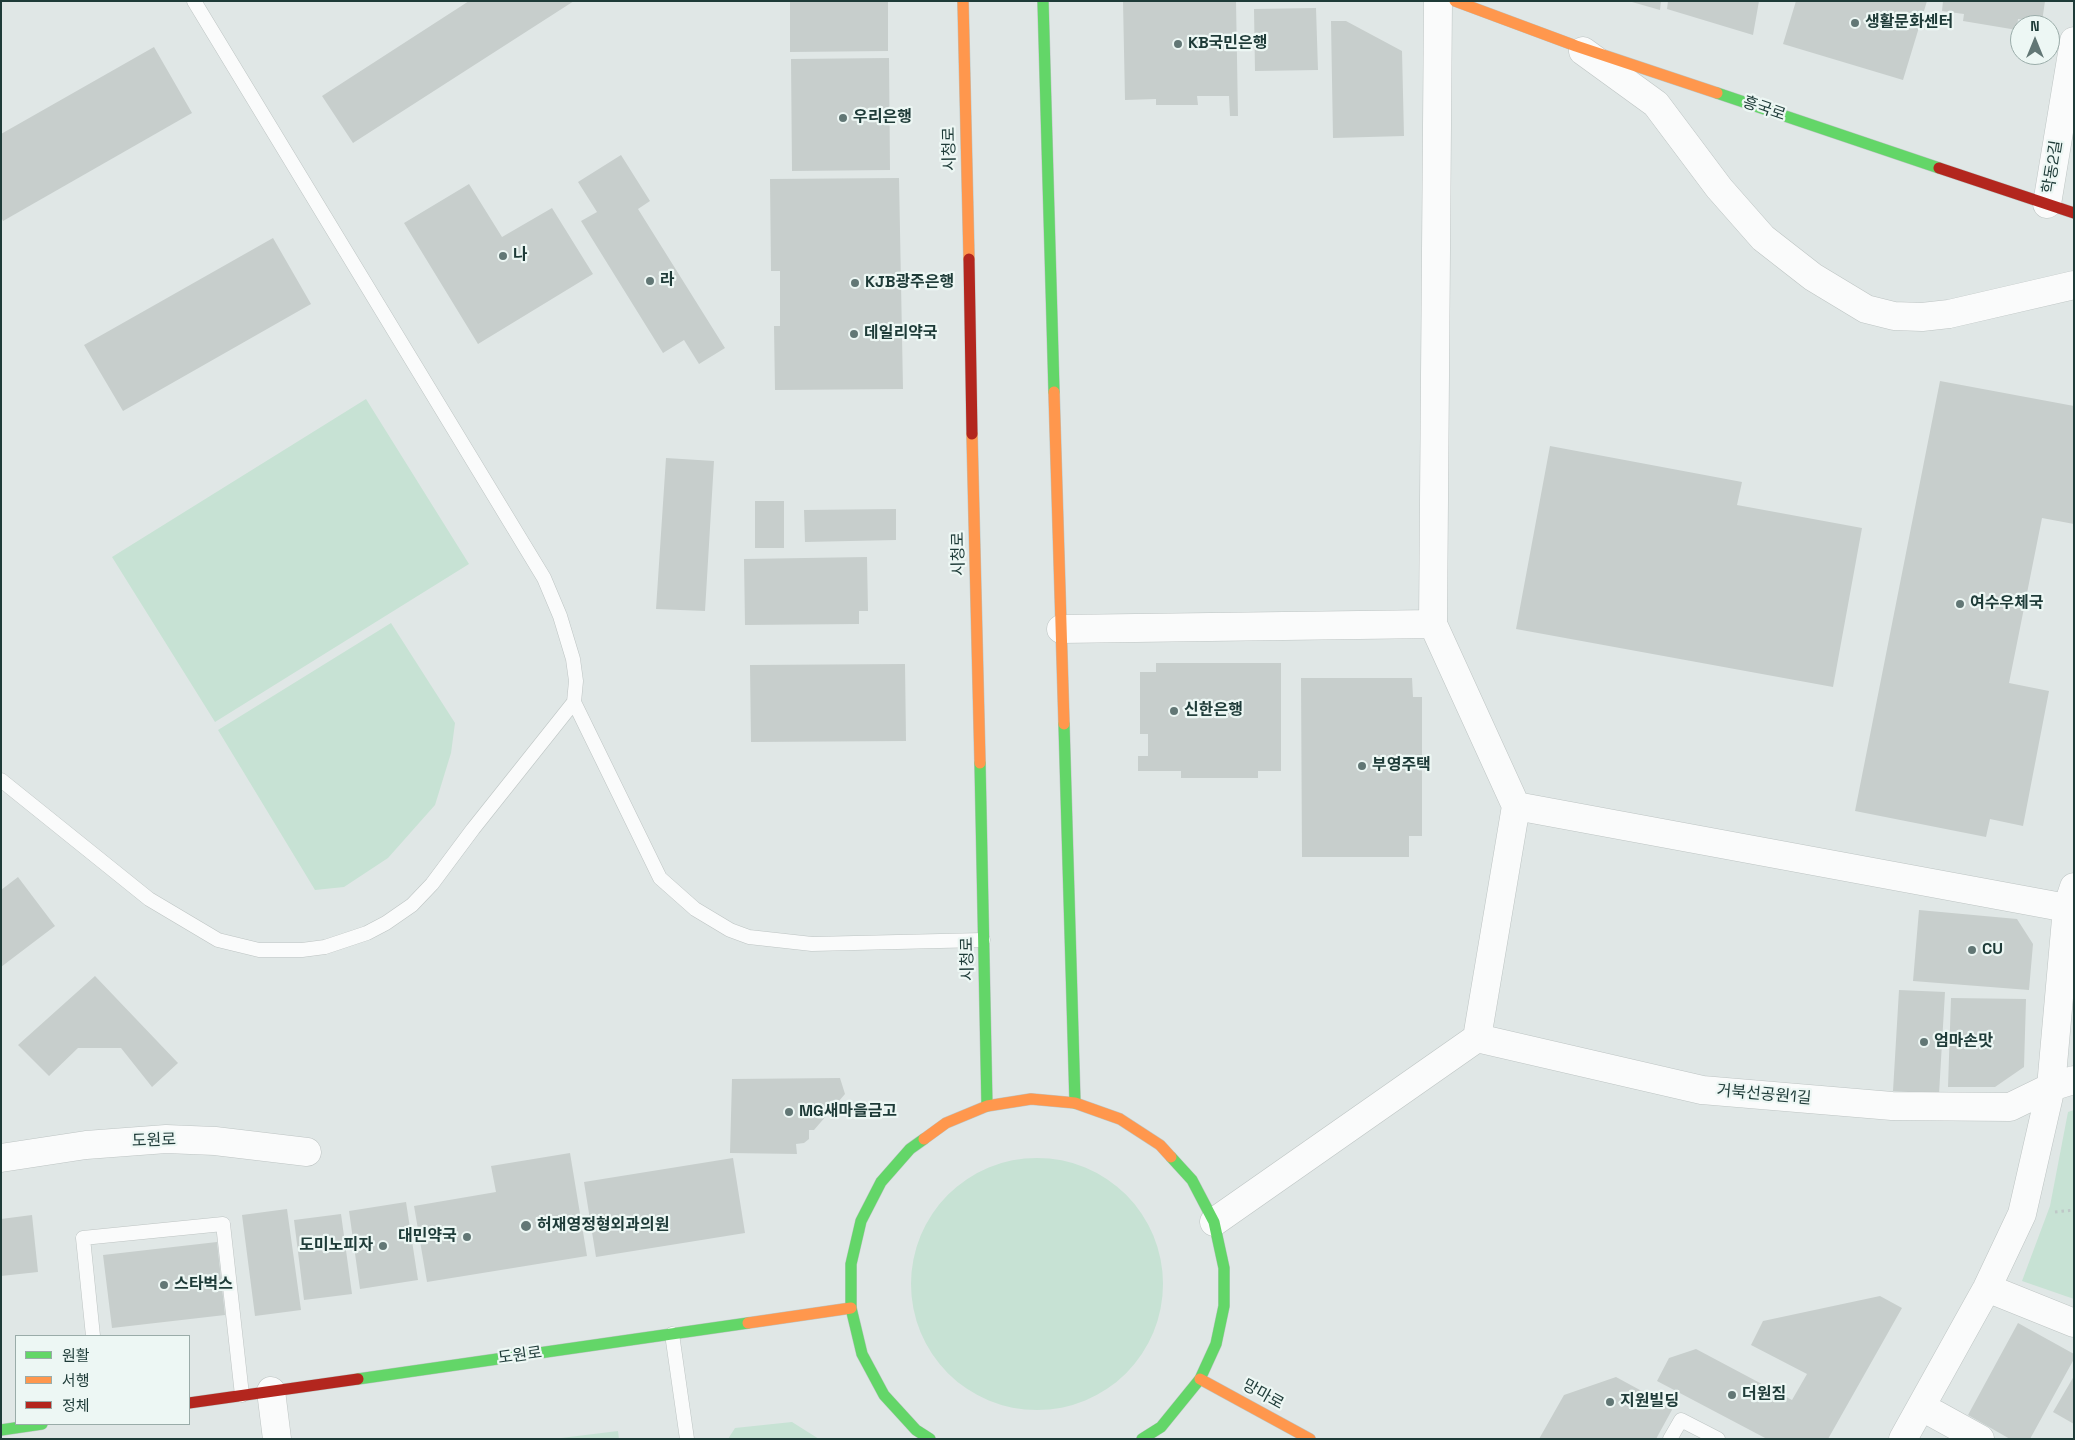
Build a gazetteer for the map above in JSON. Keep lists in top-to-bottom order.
{
  "streets": {
    "street": [
      "흥국로",
      "시청로",
      "학동2길",
      "거북선공원1길",
      "도원로",
      "망마로"
    ]
  },
  "crossings": [
    ["흥국로", "학동2길"]
  ],
  "places": [
    "생활문화센터",
    "KB국민은행",
    "우리은행",
    "나",
    "라",
    "KJB광주은행",
    "데일리약국",
    "여수우체국",
    "신한은행",
    "부영주택",
    "CU",
    "엄마손맛",
    "MG새마을금고",
    "허재영정형외과의원",
    "대민약국",
    "도미노피자",
    "스타벅스",
    "더원짐",
    "지원빌딩"
  ],
  "legend": ["원활", "서행", "정체"],
  "north": "top"
}
